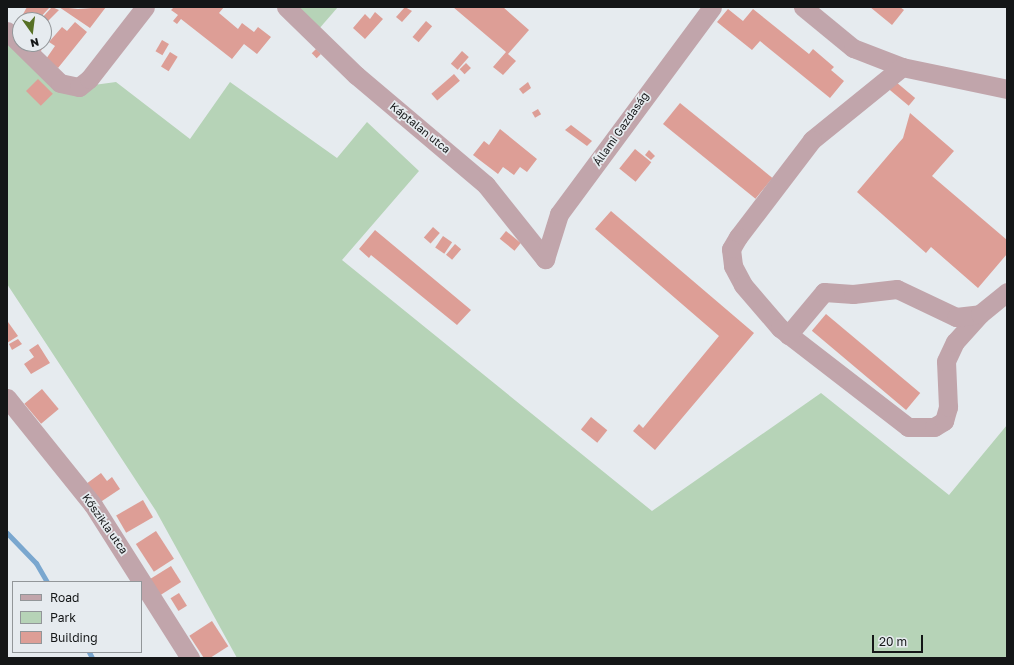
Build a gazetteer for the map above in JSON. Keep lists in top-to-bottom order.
{
  "streets": {
    "street": ["Káptalan utca", "Állami Gazdaság", "Kőszikla utca"]
  },
  "crossings": [
    ["Káptalan utca", "Állami Gazdaság"]
  ],
  "legend": ["Road", "Park", "Building"],
  "scale_bar": "20 m",
  "north": "bottom"
}
